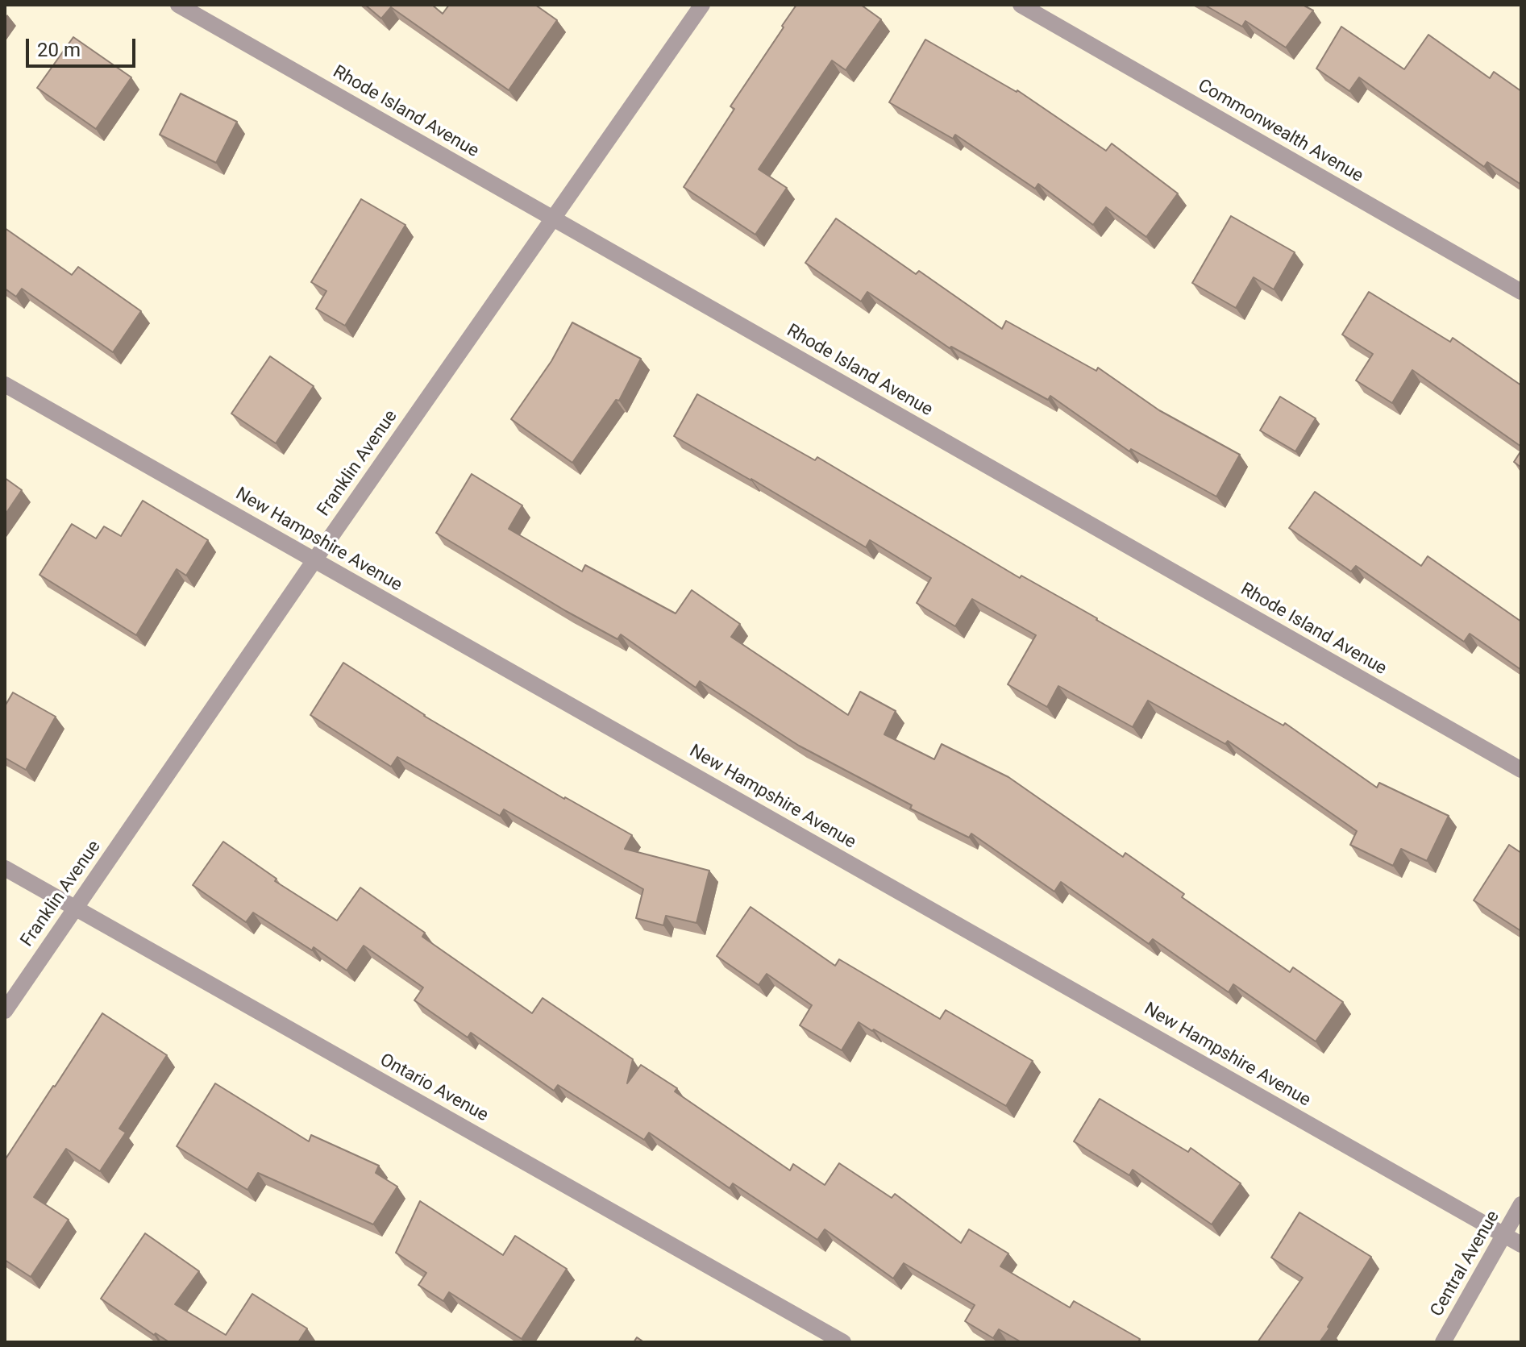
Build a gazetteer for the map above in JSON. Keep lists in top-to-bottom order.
{
  "streets": {
    "street": [
      "Rhode Island Avenue",
      "Commonwealth Avenue",
      "Franklin Avenue",
      "New Hampshire Avenue",
      "Ontario Avenue",
      "Central Avenue"
    ]
  },
  "crossings": [
    ["Rhode Island Avenue", "Franklin Avenue"],
    ["Franklin Avenue", "New Hampshire Avenue"],
    ["Franklin Avenue", "Ontario Avenue"],
    ["New Hampshire Avenue", "Central Avenue"]
  ],
  "scale_bar": "20 m"
}
